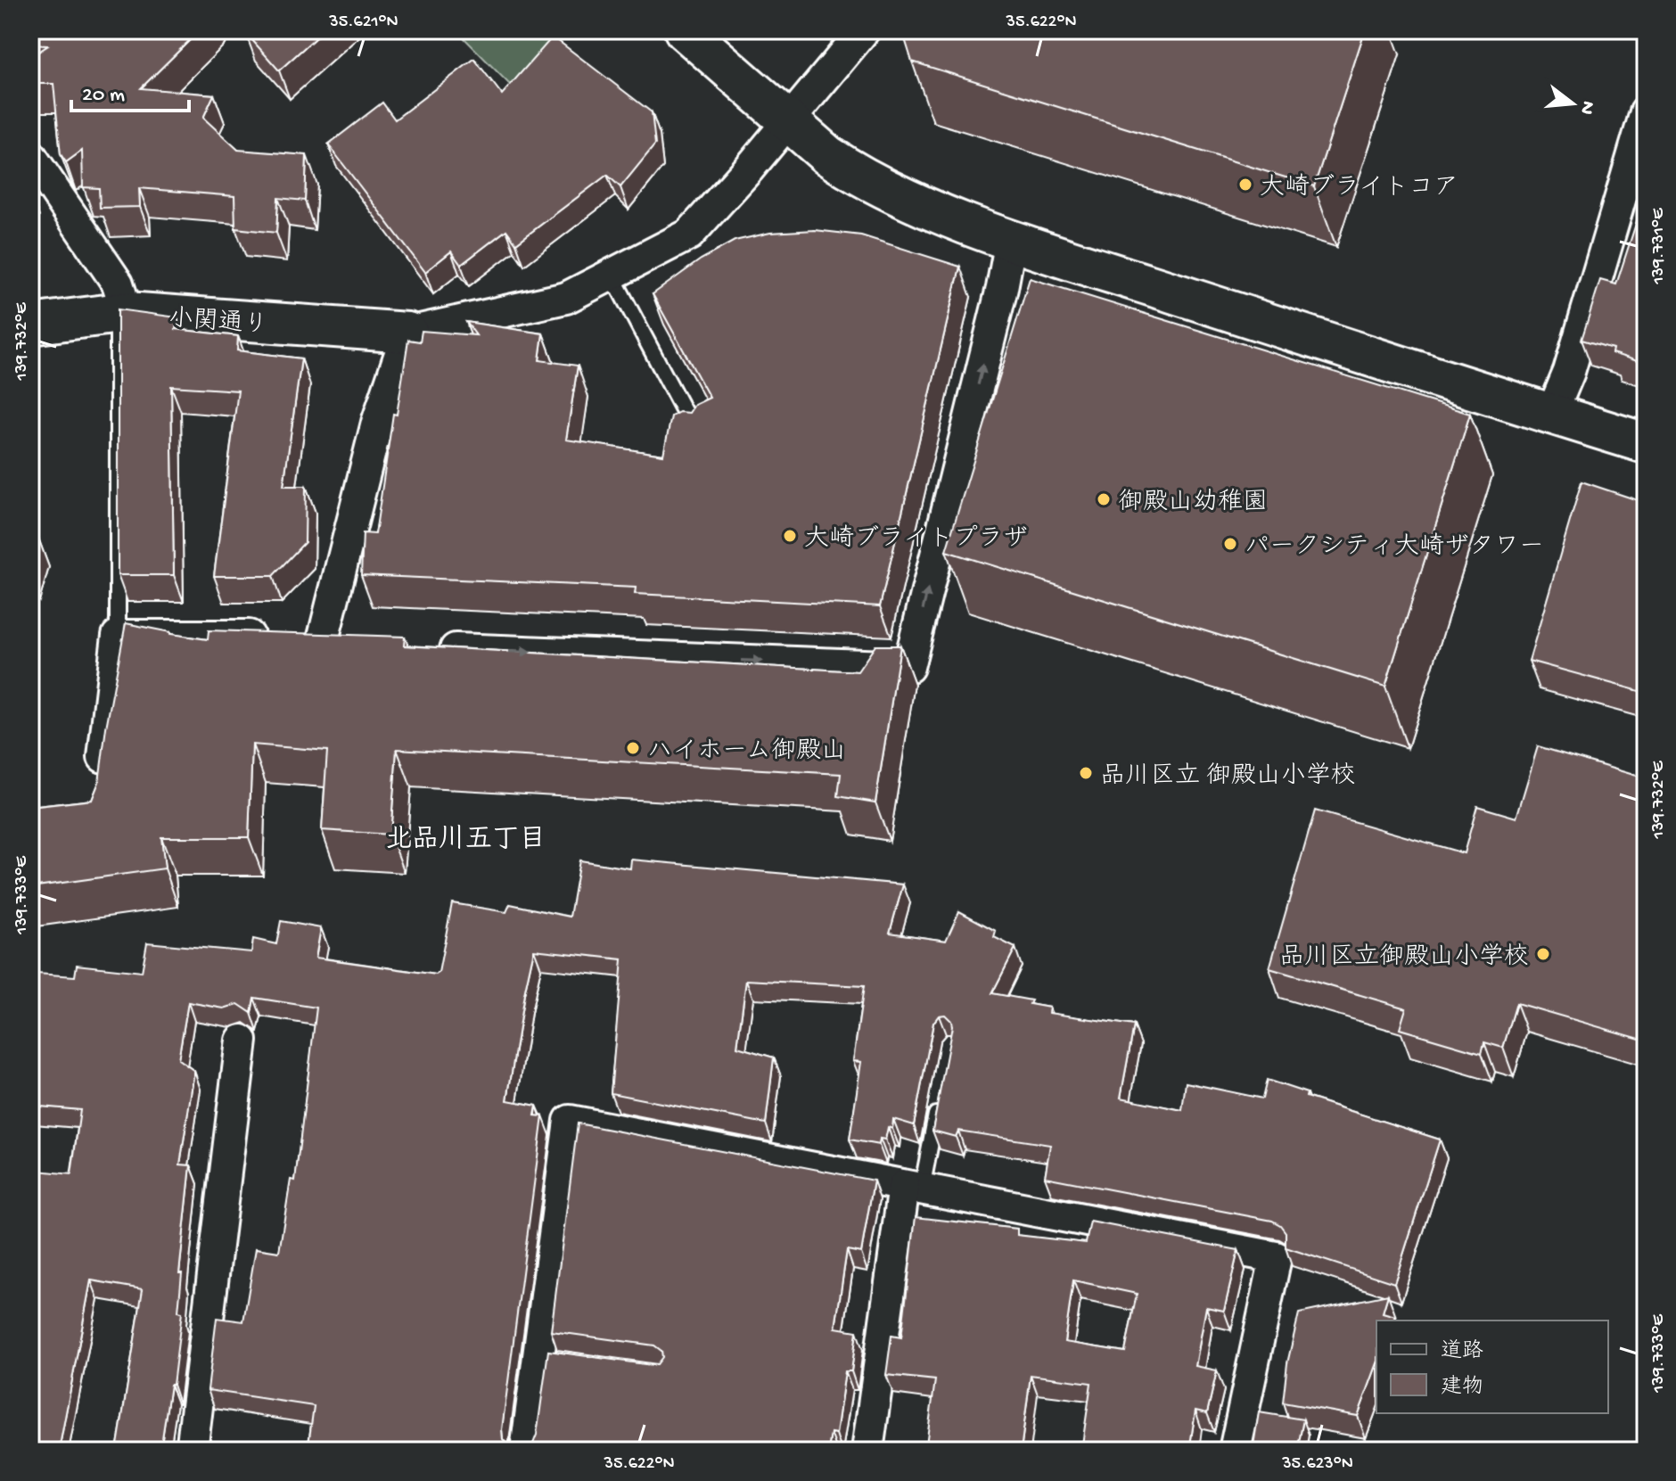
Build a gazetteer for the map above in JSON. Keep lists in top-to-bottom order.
{
  "streets": {
    "street": ["小関通り"]
  },
  "districts": ["北品川五丁目"],
  "places": [
    "大崎ブライトコア",
    "御殿山幼稚園",
    "大崎ブライトプラザ",
    "パークシティ大崎ザタワー",
    "ハイホーム御殿山",
    "品川区立 御殿山小学校",
    "品川区立御殿山小学校"
  ],
  "legend": ["道路", "建物"],
  "scale_bar": "20 m",
  "north": "right",
  "coordinates": [
    "35.621°N",
    "35.622°N",
    "139.731°E",
    "139.732°E",
    "139.733°E",
    "35.623°N"
  ]
}
